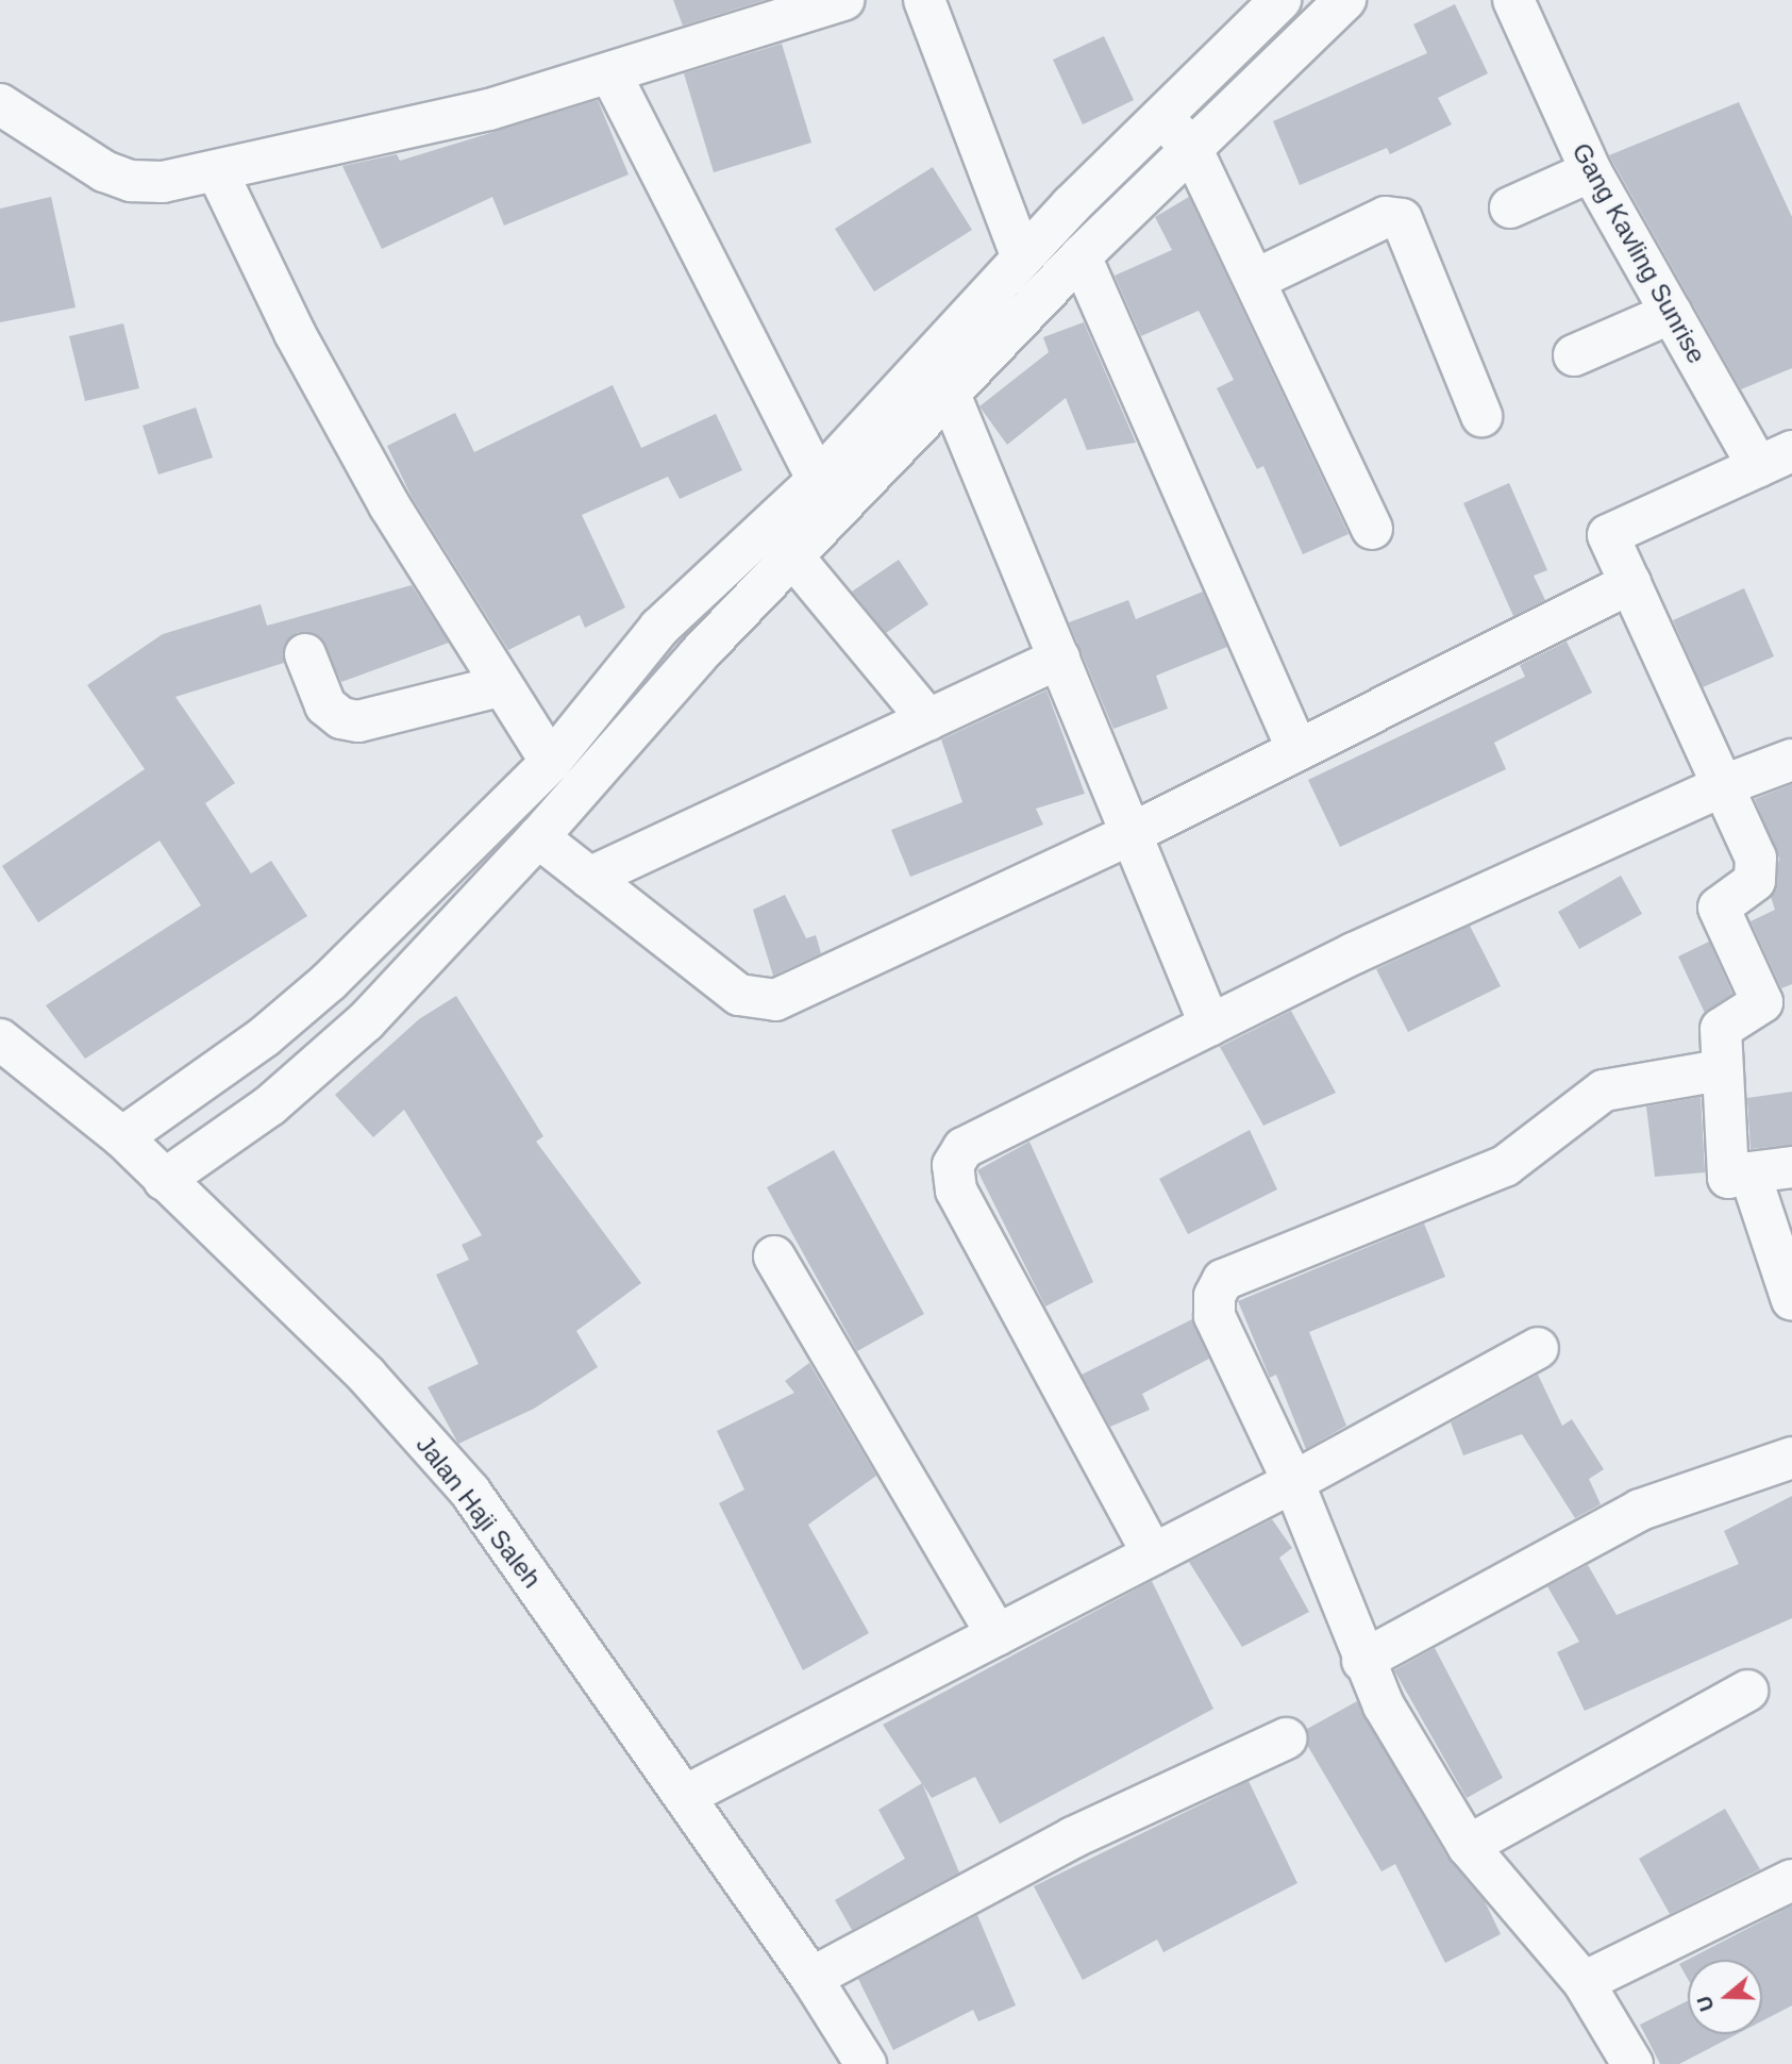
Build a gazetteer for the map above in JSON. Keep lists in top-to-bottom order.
{
  "streets": {
    "street": ["Gang Kavling Sunrise", "Jalan Haji Saleh"]
  },
  "north": "left"
}
